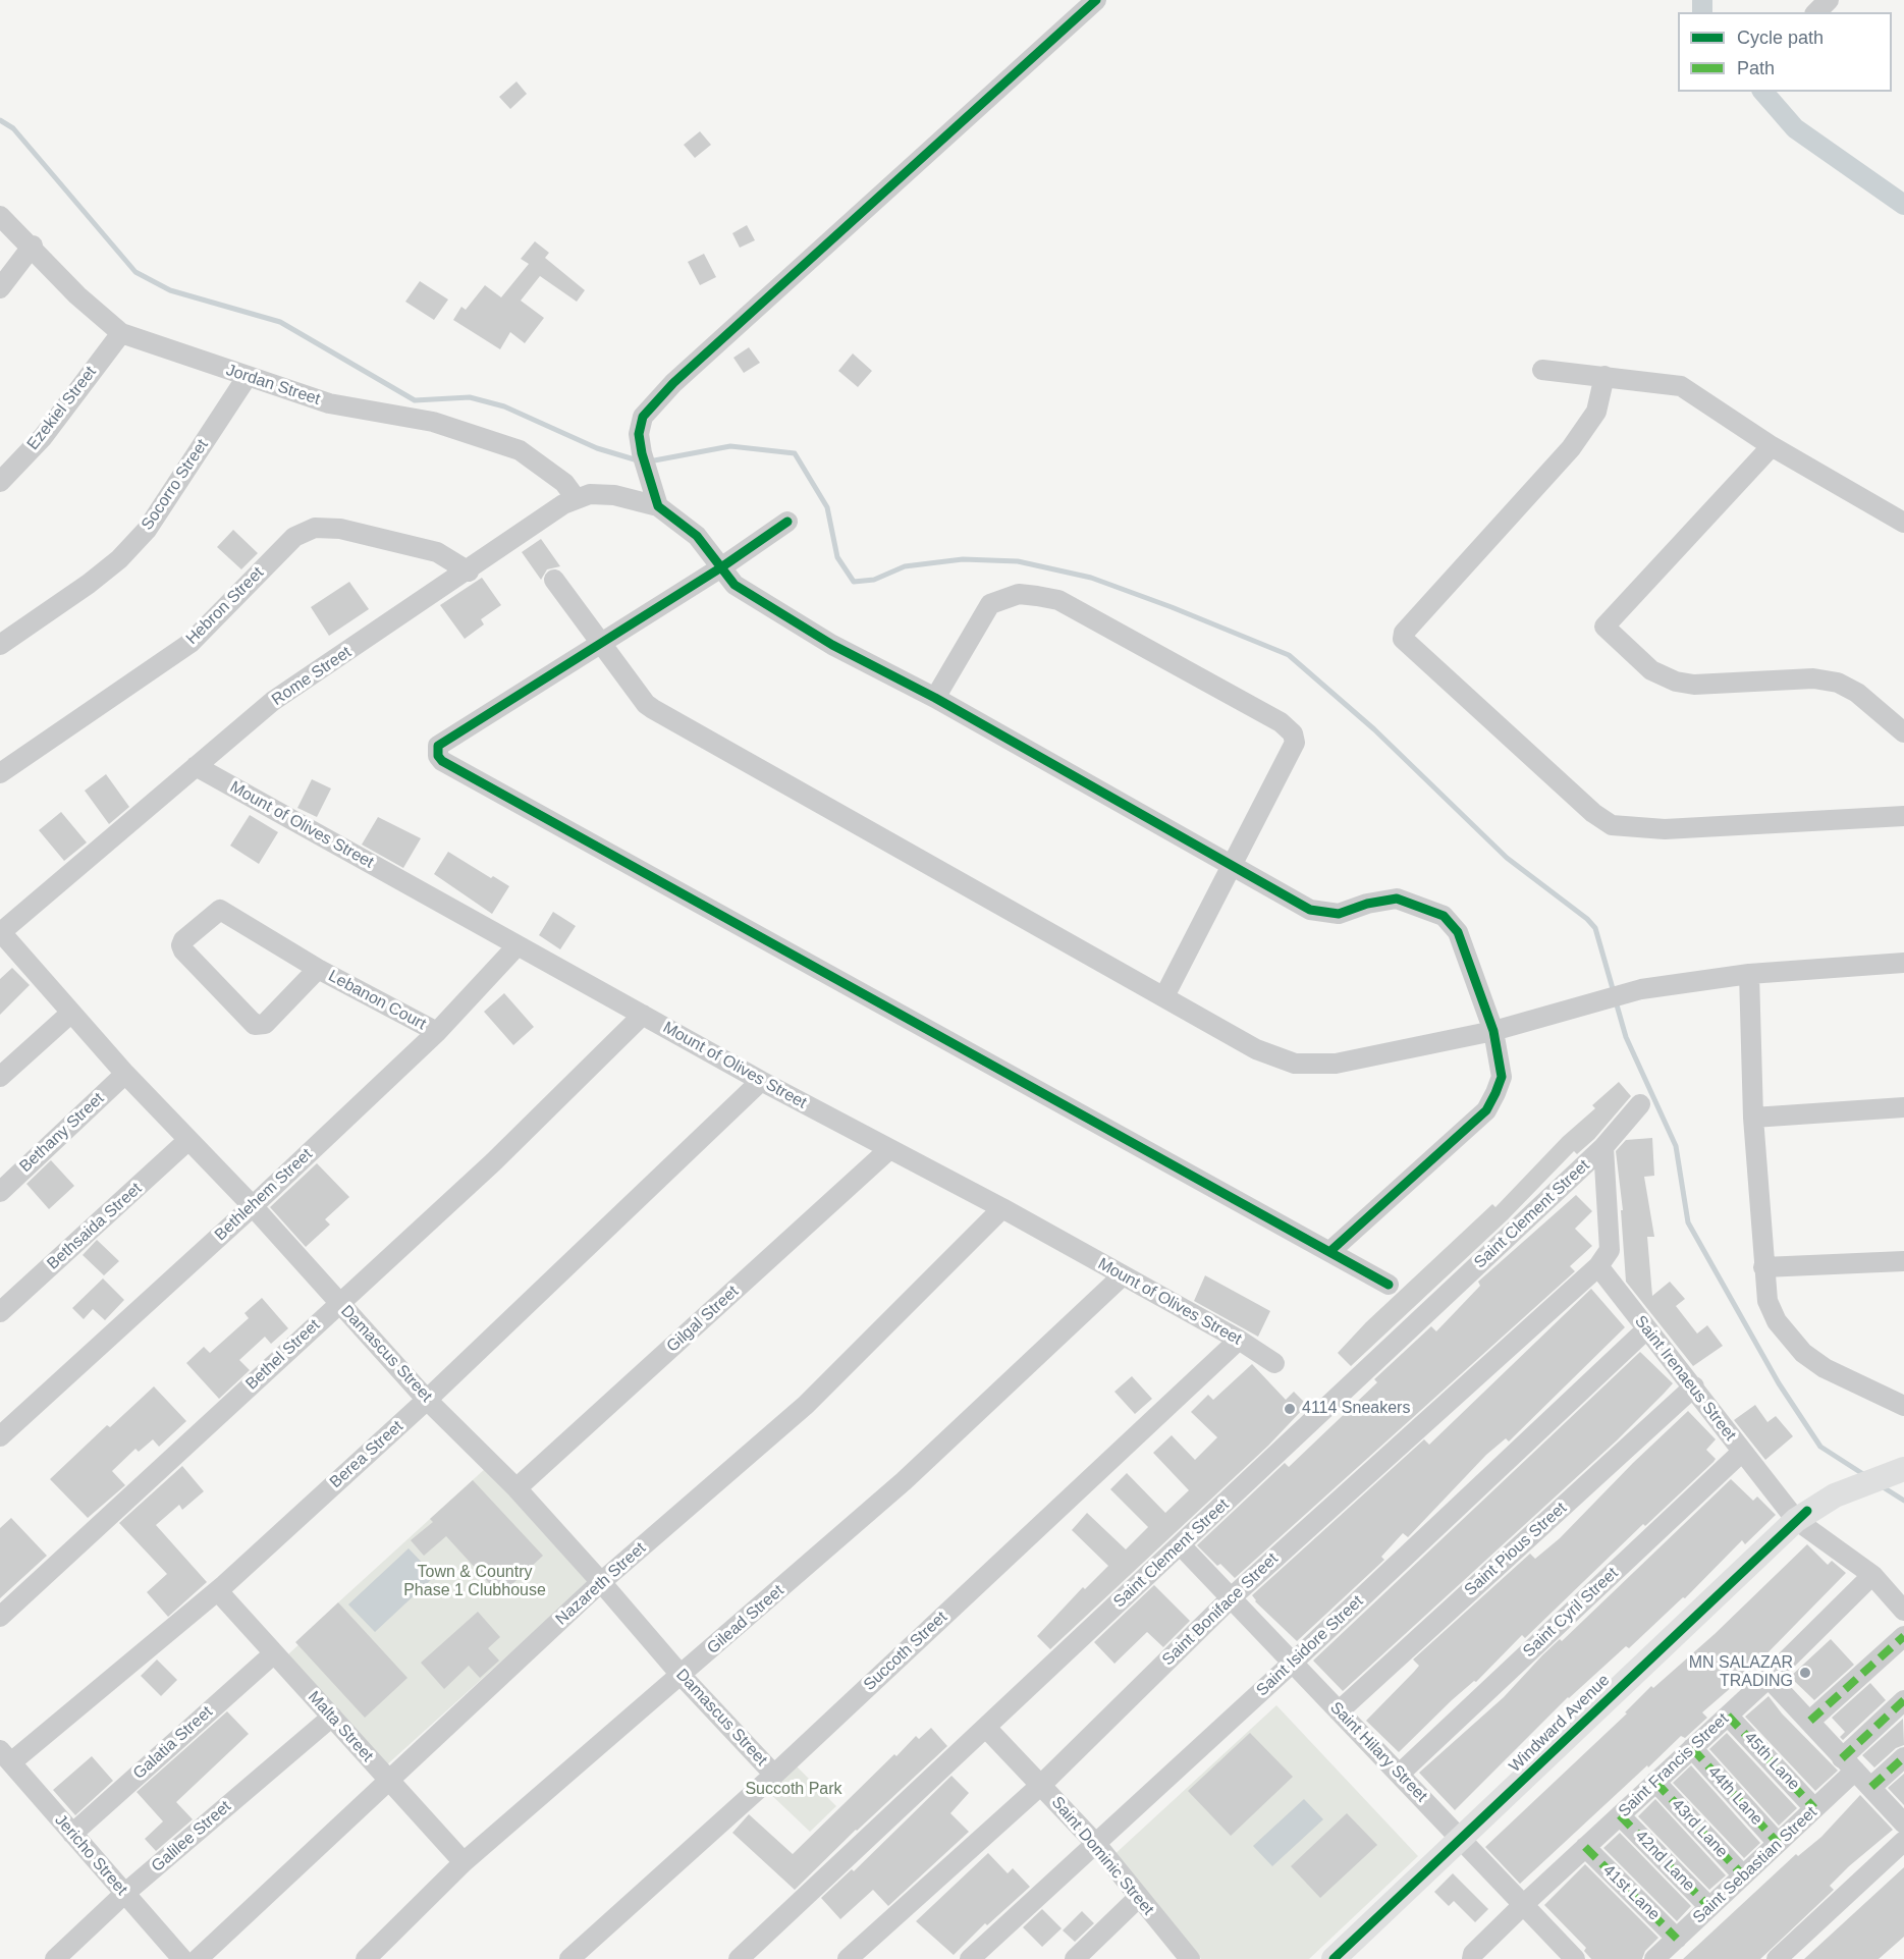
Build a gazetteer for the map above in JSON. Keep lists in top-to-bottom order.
{
  "streets": {
    "main road": ["Windward Avenue"],
    "street": [
      "Jordan Street",
      "Ezekiel Street",
      "Socorro Street",
      "Hebron Street",
      "Rome Street",
      "Mount of Olives Street",
      "Lebanon Court",
      "Bethany Street",
      "Bethlehem Street",
      "Saint Clement Street",
      "Bethsaida Street",
      "Gilgal Street",
      "Damascus Street",
      "Bethel Street",
      "Saint Irenaeus Street",
      "Berea Street",
      "Saint Pious Street",
      "Nazareth Street",
      "Saint Boniface Street",
      "Saint Cyril Street",
      "Gilead Street",
      "Saint Isidore Street",
      "Succoth Street",
      "Malta Street",
      "Galatia Street",
      "Saint Hilary Street",
      "45th Lane",
      "Saint Francis Street",
      "44th Lane",
      "43rd Lane",
      "Galilee Street",
      "Jericho Street",
      "Saint Dominic Street",
      "42nd Lane",
      "Saint Sebastian Street",
      "41st Lane"
    ]
  },
  "crossings": [
    ["Jordan Street", "Ezekiel Street"],
    ["Jordan Street", "Socorro Street"],
    ["Jordan Street", "Rome Street"],
    ["Hebron Street", "Rome Street"],
    ["Rome Street", "Mount of Olives Street"],
    ["Rome Street", "Damascus Street"],
    ["Mount of Olives Street", "Bethlehem Street"],
    ["Mount of Olives Street", "Gilgal Street"],
    ["Mount of Olives Street", "Bethel Street"],
    ["Mount of Olives Street", "Berea Street"],
    ["Mount of Olives Street", "Nazareth Street"],
    ["Mount of Olives Street", "Gilead Street"],
    ["Mount of Olives Street", "Succoth Street"],
    ["Lebanon Court", "Bethlehem Street"],
    ["Bethany Street", "Damascus Street"],
    ["Bethlehem Street", "Damascus Street"],
    ["Saint Clement Street", "Saint Hilary Street"],
    ["Saint Clement Street", "Saint Dominic Street"],
    ["Bethsaida Street", "Damascus Street"],
    ["Gilgal Street", "Damascus Street"],
    ["Damascus Street", "Bethel Street"],
    ["Damascus Street", "Berea Street"],
    ["Damascus Street", "Nazareth Street"],
    ["Damascus Street", "Gilead Street"],
    ["Damascus Street", "Succoth Street"],
    ["Saint Irenaeus Street", "Saint Pious Street"],
    ["Saint Irenaeus Street", "Saint Boniface Street"],
    ["Saint Irenaeus Street", "Saint Cyril Street"],
    ["Saint Irenaeus Street", "Saint Isidore Street"],
    ["Saint Irenaeus Street", "Windward Avenue"],
    ["Saint Irenaeus Street", "Saint Francis Street"],
    ["Berea Street", "Malta Street"],
    ["Berea Street", "Jericho Street"],
    ["Saint Pious Street", "Saint Hilary Street"],
    ["Nazareth Street", "Malta Street"],
    ["Saint Boniface Street", "Saint Hilary Street"],
    ["Saint Boniface Street", "Saint Dominic Street"],
    ["Saint Cyril Street", "Saint Hilary Street"],
    ["Gilead Street", "Malta Street"],
    ["Saint Isidore Street", "Saint Hilary Street"],
    ["Saint Isidore Street", "Saint Dominic Street"],
    ["Windward Avenue", "Saint Hilary Street"],
    ["Malta Street", "Galatia Street"],
    ["Malta Street", "Galilee Street"],
    ["Galatia Street", "Jericho Street"],
    ["Saint Hilary Street", "Saint Francis Street"],
    ["45th Lane", "Saint Francis Street"],
    ["45th Lane", "Saint Sebastian Street"],
    ["Saint Francis Street", "44th Lane"],
    ["Saint Francis Street", "43rd Lane"],
    ["Saint Francis Street", "42nd Lane"],
    ["Saint Francis Street", "41st Lane"],
    ["44th Lane", "Saint Sebastian Street"],
    ["43rd Lane", "Saint Sebastian Street"],
    ["Galilee Street", "Jericho Street"],
    ["42nd Lane", "Saint Sebastian Street"],
    ["Saint Sebastian Street", "41st Lane"]
  ],
  "parks": ["Town & Country Phase 1 Clubhouse", "Succoth Park"],
  "places": ["4114 Sneakers", "MN SALAZAR TRADING"],
  "legend": ["Cycle path", "Path"]
}
